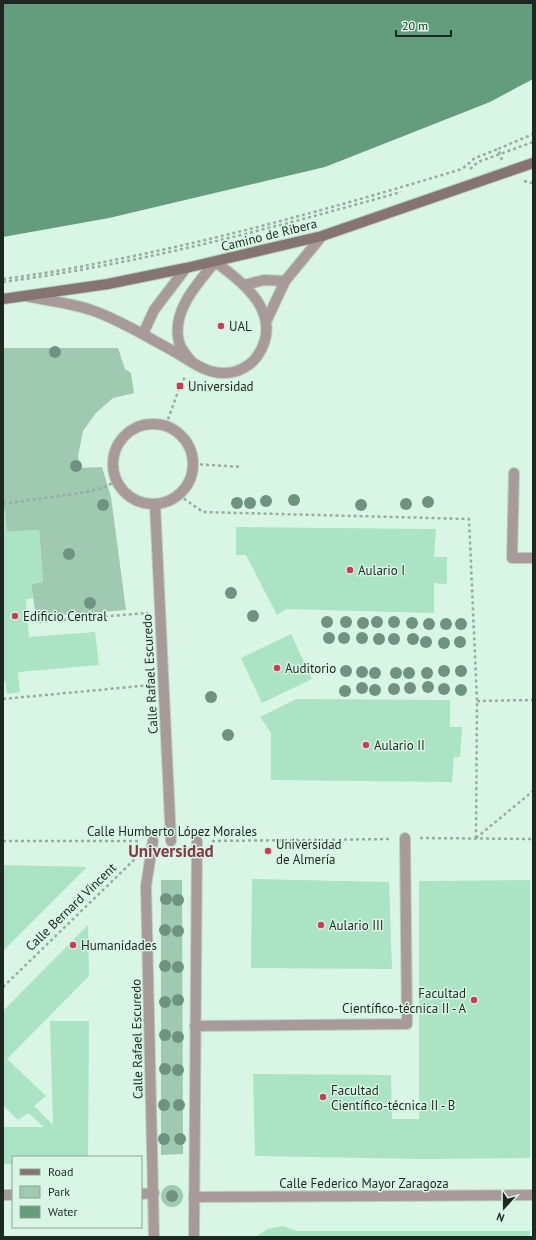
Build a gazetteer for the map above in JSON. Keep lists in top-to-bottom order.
{
  "streets": {
    "main road": ["Camino de Ribera"],
    "street": ["Calle Rafael Escuredo", "Calle Federico Mayor Zaragoza"],
    "path": ["Calle Humberto López Morales", "Calle Bernard Vincent"]
  },
  "crossings": [
    ["Calle Rafael Escuredo", "Calle Humberto López Morales"],
    ["Calle Rafael Escuredo", "Calle Bernard Vincent"],
    ["Calle Humberto López Morales", "Calle Bernard Vincent"]
  ],
  "districts": ["Universidad"],
  "places": {
    "other": [
      "UAL",
      "Aulario I",
      "Edificio Central",
      "Auditorio",
      "Aulario II",
      "Universidad de Almería",
      "Aulario III",
      "Humanidades",
      "Facultad Científico-técnica II - A",
      "Facultad Científico-técnica II - B"
    ],
    "transit": ["Universidad"]
  },
  "legend": ["Road", "Park", "Water"],
  "scale_bar": "20 m",
  "north": "bottom"
}
